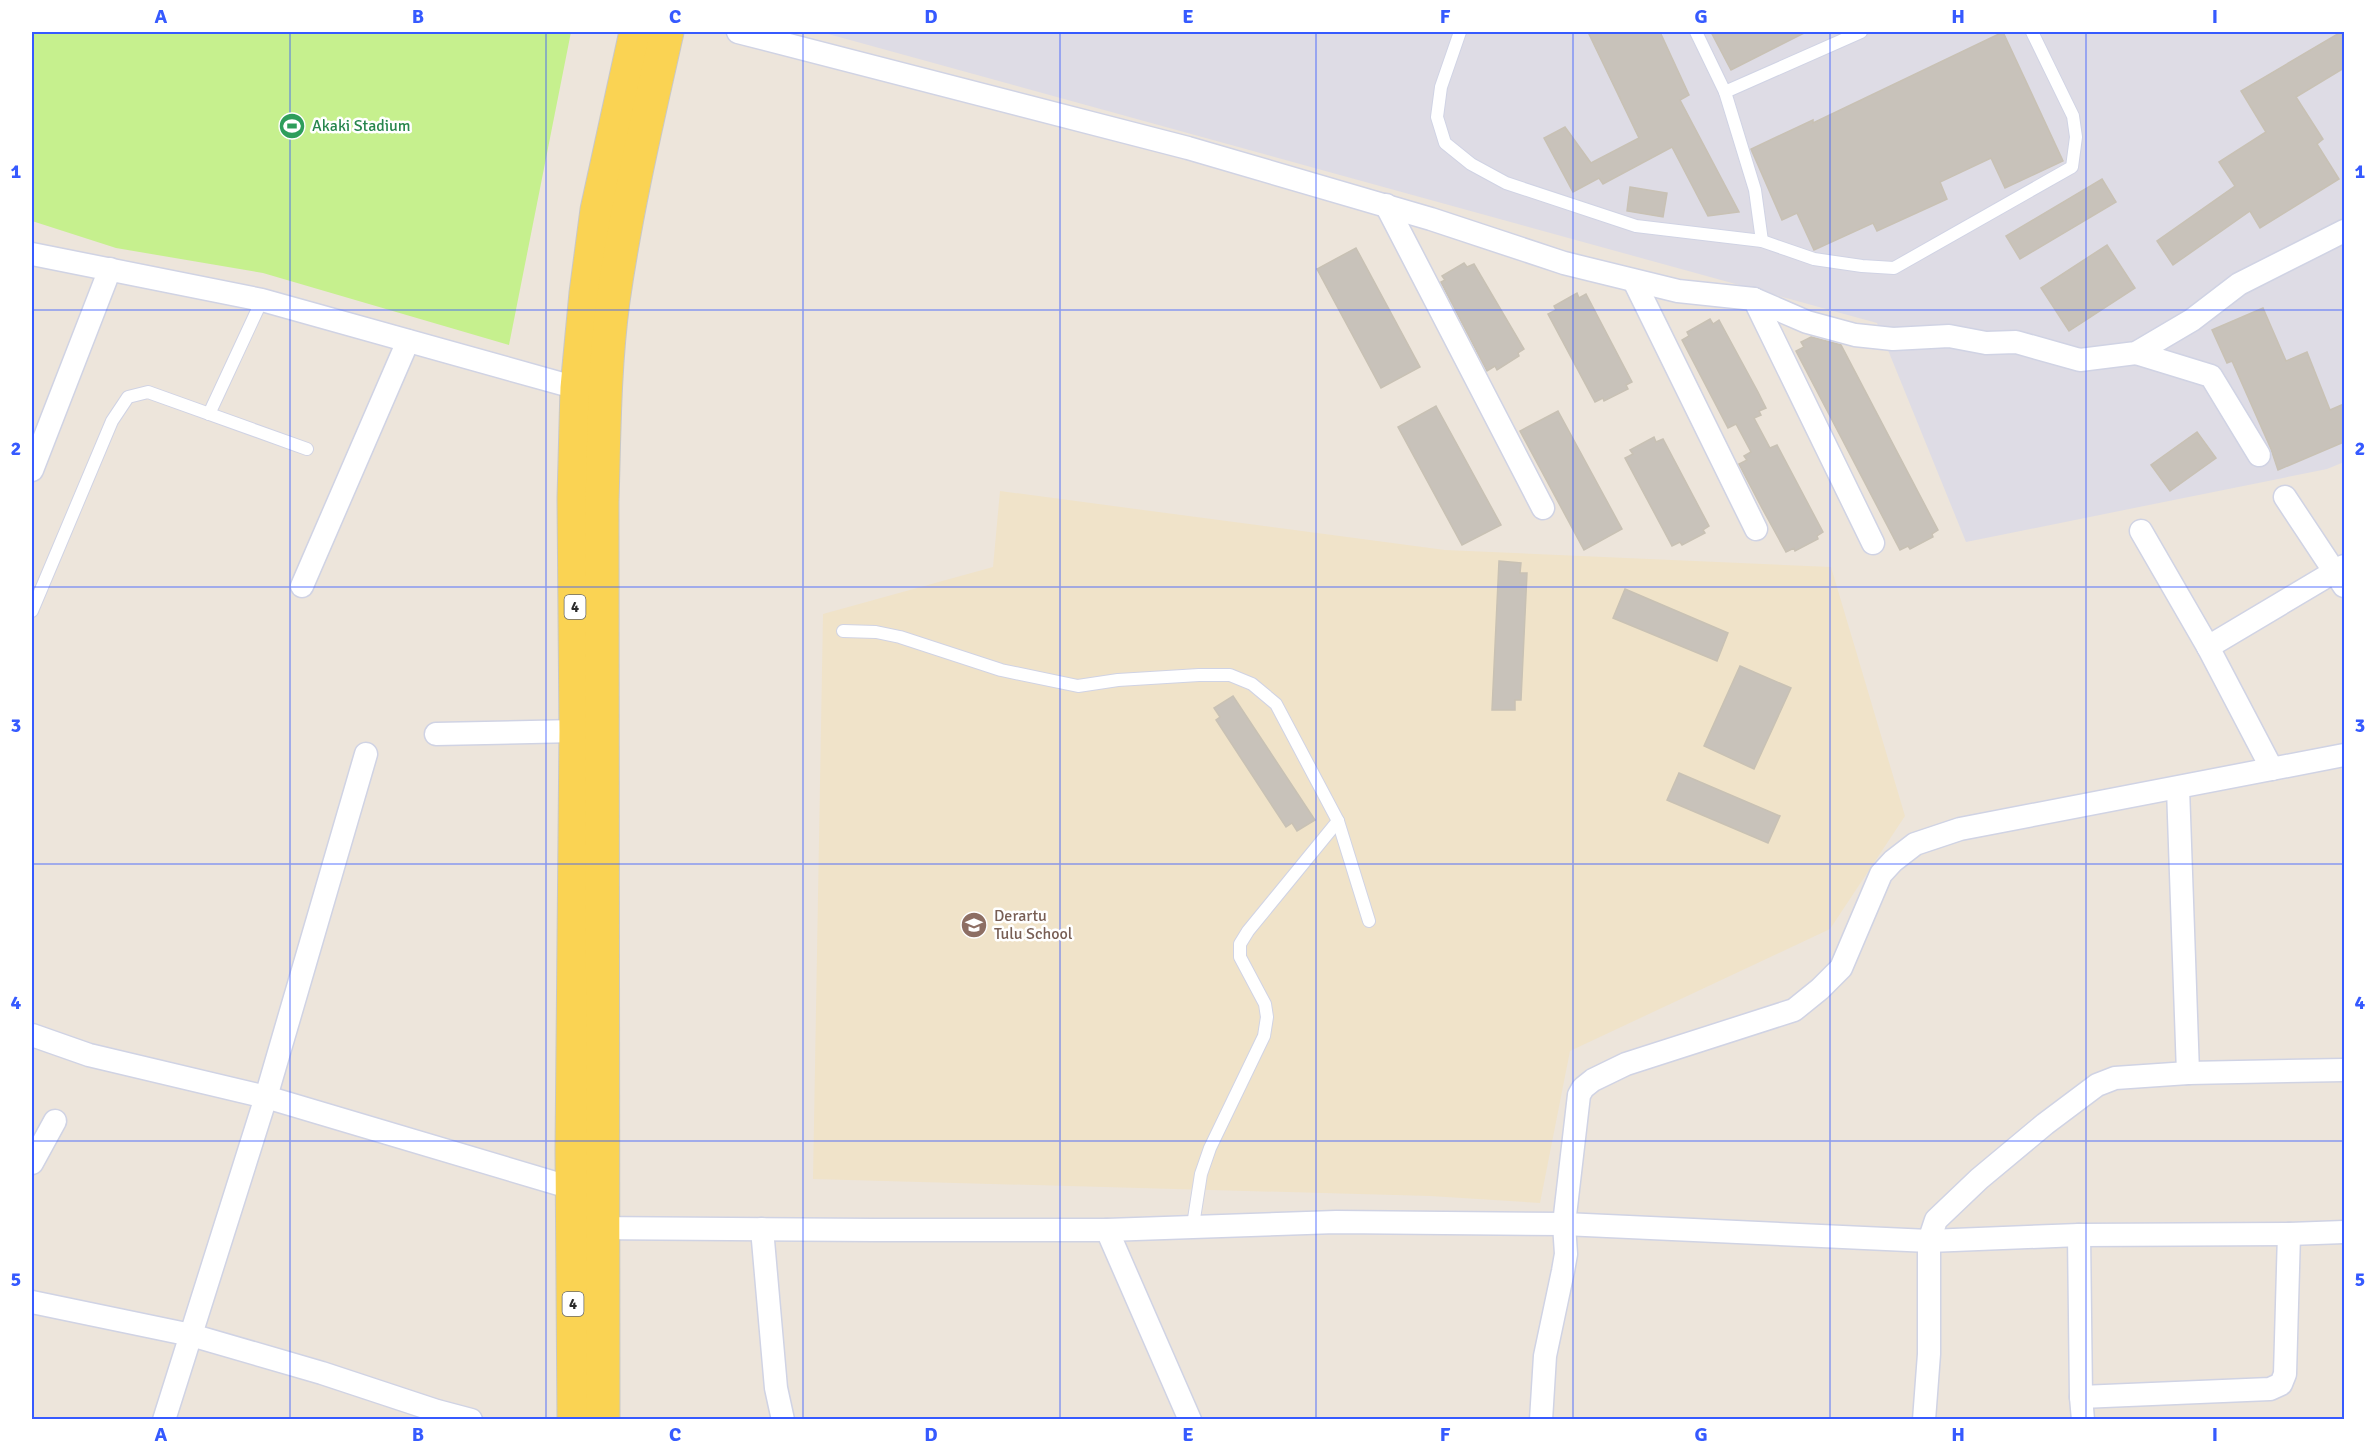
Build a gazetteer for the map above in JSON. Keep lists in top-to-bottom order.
{
  "streets": {
    "main road": ["4"]
  },
  "places": {
    "sports": ["Akaki Stadium"],
    "school or university": ["Derartu Tulu School"]
  },
  "grid": {
    "columns": [
      "A",
      "B",
      "C",
      "D",
      "E",
      "F",
      "G",
      "H",
      "I"
    ],
    "rows": [
      "1",
      "2",
      "3",
      "4",
      "5"
    ]
  }
}
